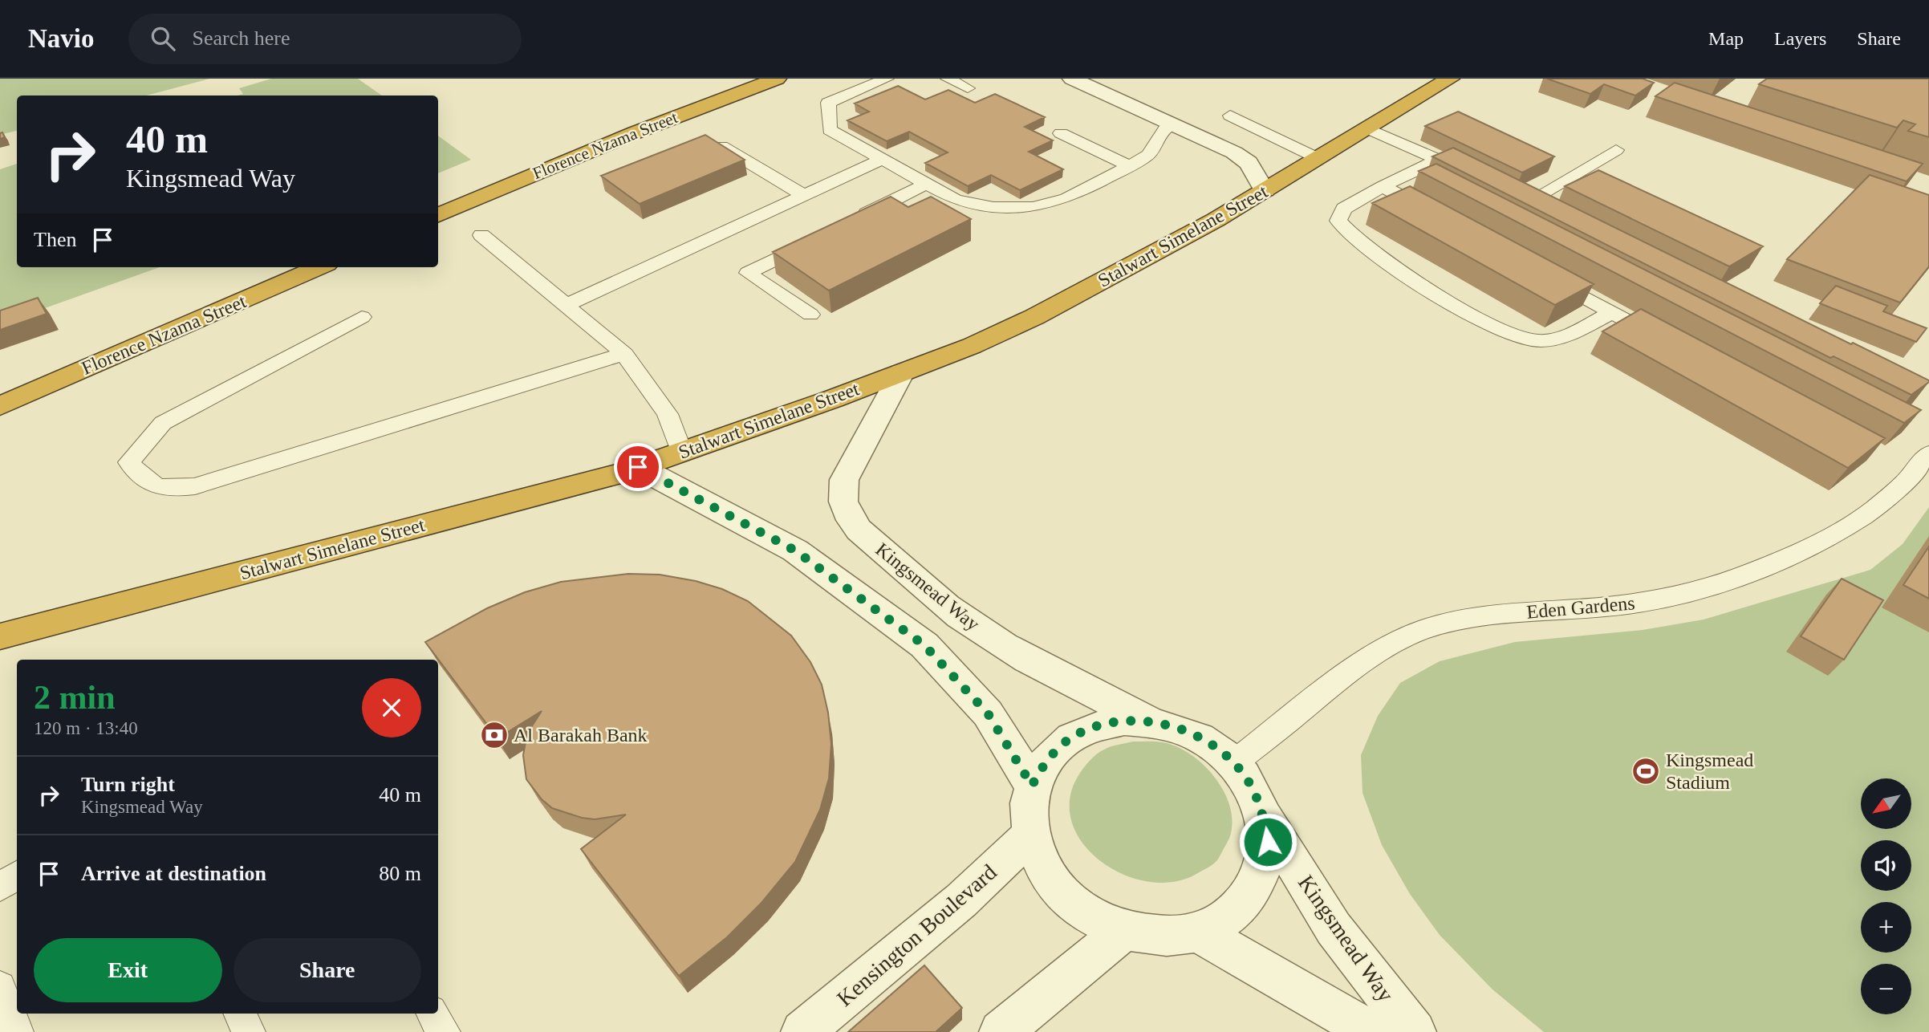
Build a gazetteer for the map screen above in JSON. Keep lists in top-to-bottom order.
{
  "streets": {
    "highway": ["Florence Nzama Street", "Stalwart Simelane Street"],
    "street": ["Kingsmead Way", "Kensington Boulevard"],
    "lane": ["Eden Gardens"]
  },
  "crossings": [
    ["Stalwart Simelane Street", "Kingsmead Way"]
  ],
  "places": {
    "bank": ["Al Barakah Bank"],
    "sports": ["Kingsmead Stadium"]
  },
  "north": "bottom left",
  "page": {
    "header": "Navio",
    "search": "Search here",
    "nav": ["Map", "Layers", "Share"],
    "turn": ["40 m", "Kingsmead Way"],
    "then": "Then",
    "heading": ["2 min", "120 m · 13:40"],
    "list": [
      {
        "name": "Turn right",
        "note": "Kingsmead Way",
        "value": "40 m"
      },
      {
        "name": "Arrive at destination",
        "value": "80 m"
      }
    ],
    "map_buttons": ["+", "−"],
    "buttons": ["Exit", "Share"]
  }
}
